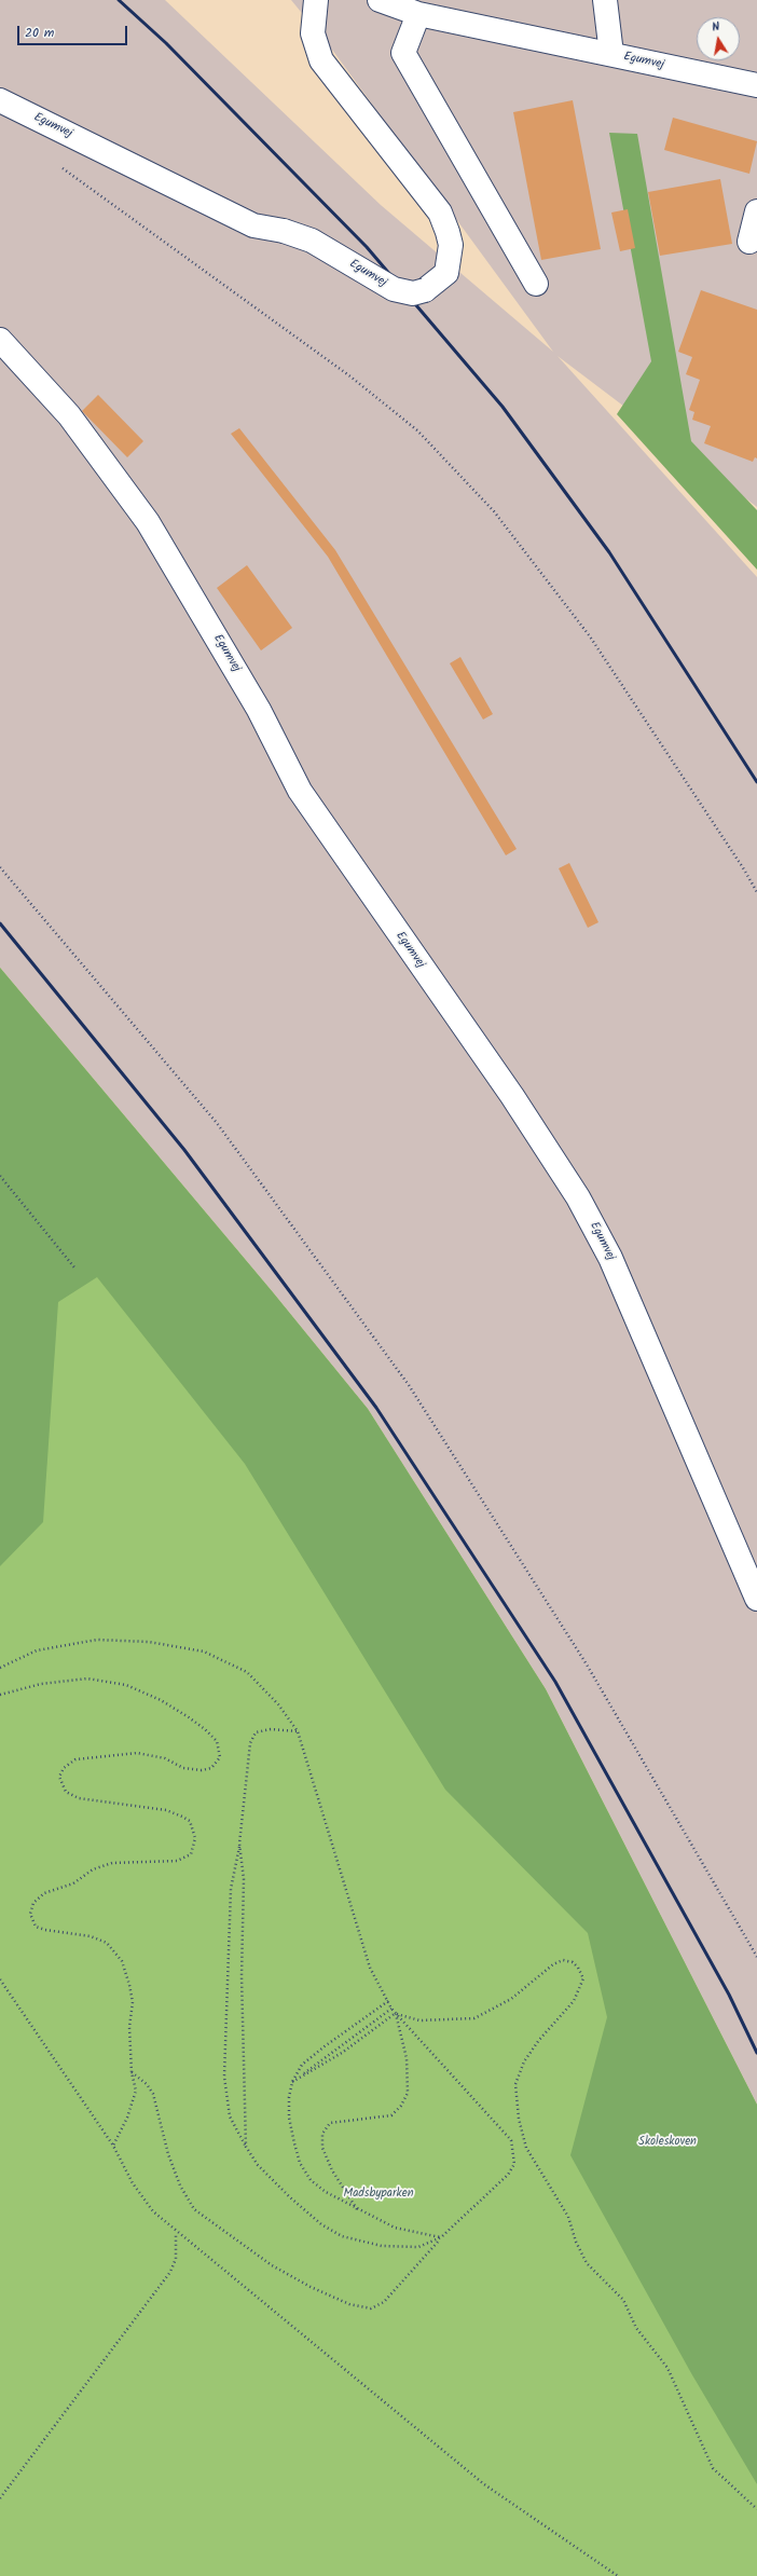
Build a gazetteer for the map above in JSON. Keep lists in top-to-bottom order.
{
  "streets": {
    "street": ["Egumvej"]
  },
  "parks": ["Skoleskoven", "Madsbyparken"],
  "scale_bar": "20 m",
  "north": "top"
}
